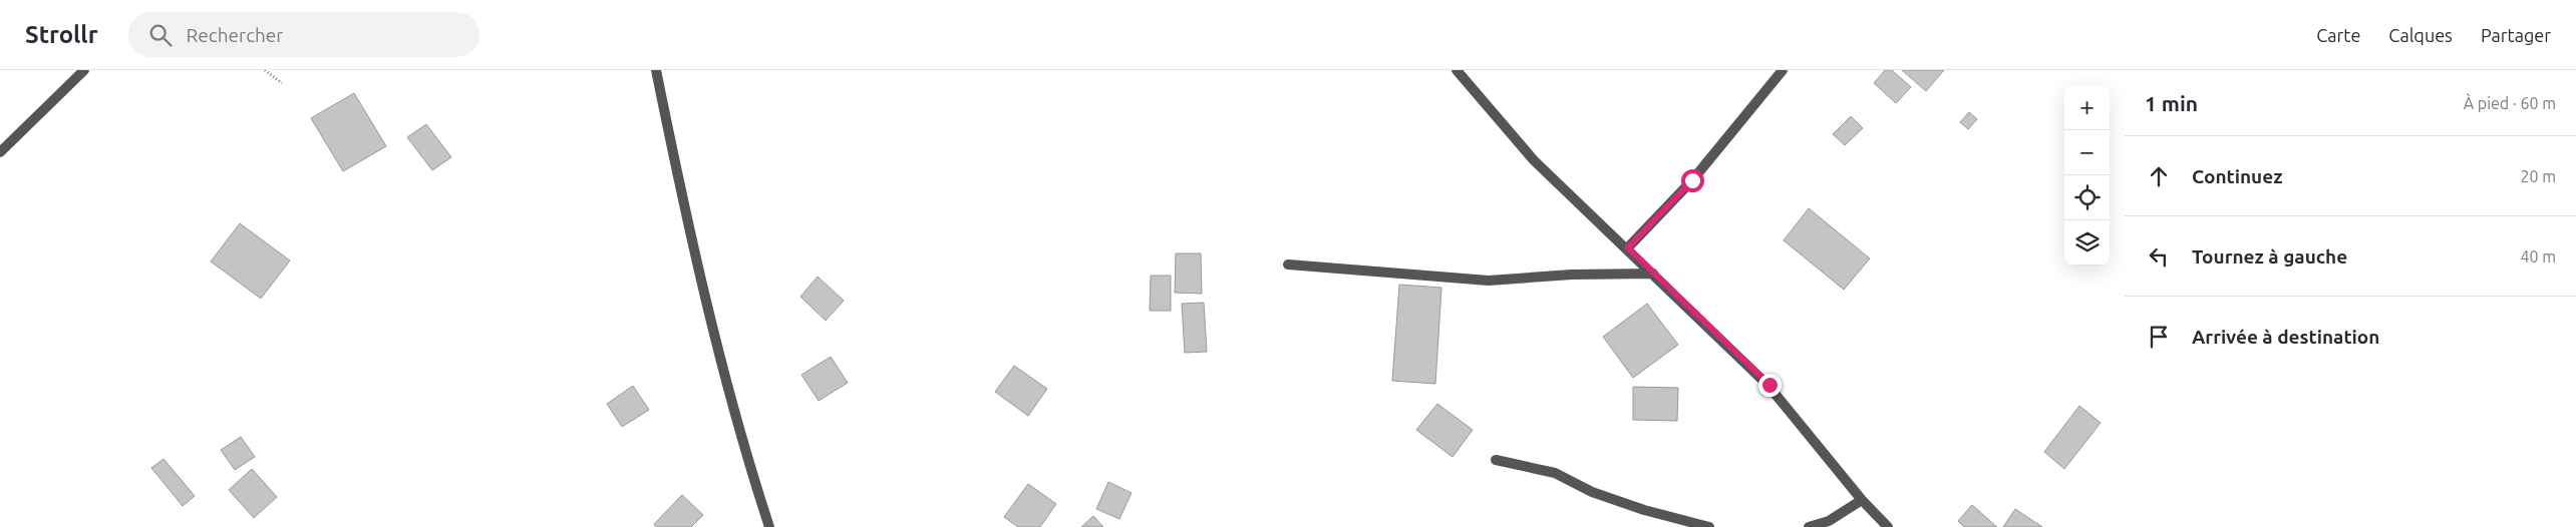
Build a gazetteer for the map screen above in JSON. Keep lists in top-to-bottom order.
{
  "page": {
    "header": "Strollr",
    "search": "Rechercher",
    "nav": ["Carte", "Calques", "Partager"],
    "heading": ["1 min", "À pied · 60 m"],
    "map_buttons": ["+", "−"],
    "list": [
      ["Continuez", "20 m"],
      ["Tournez à gauche", "40 m"],
      "Arrivée à destination"
    ]
  }
}
